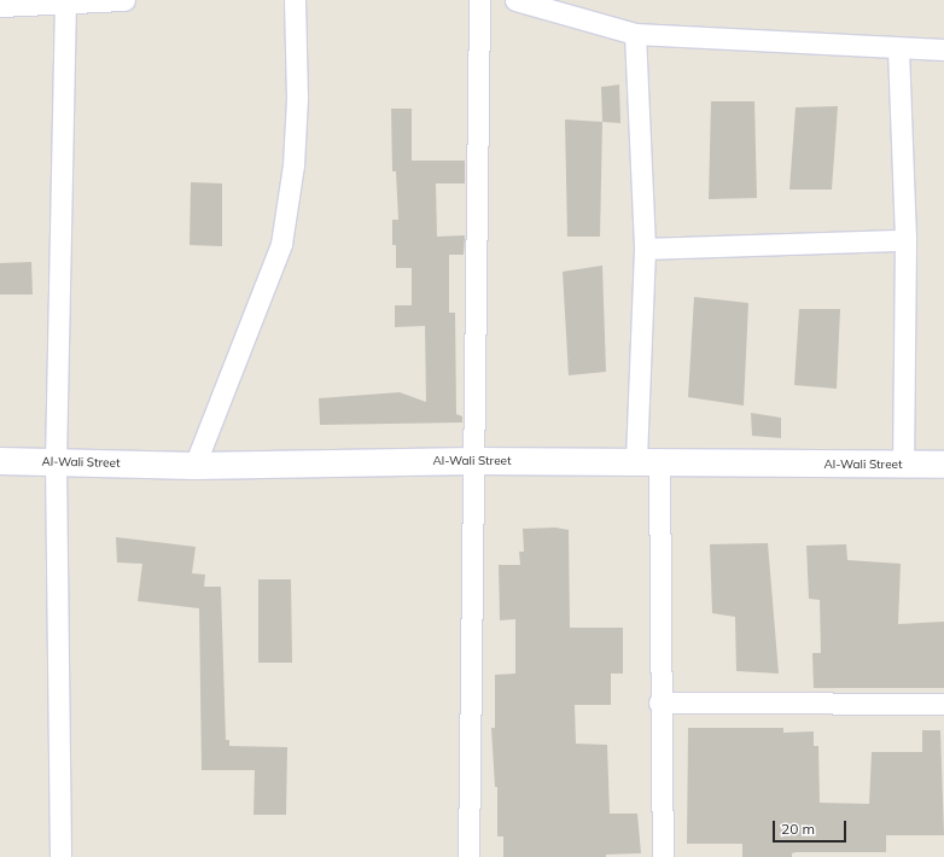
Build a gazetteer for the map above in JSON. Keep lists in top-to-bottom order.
{
  "streets": {
    "main road": ["Al-Wali Street"]
  },
  "scale_bar": "20 m"
}
